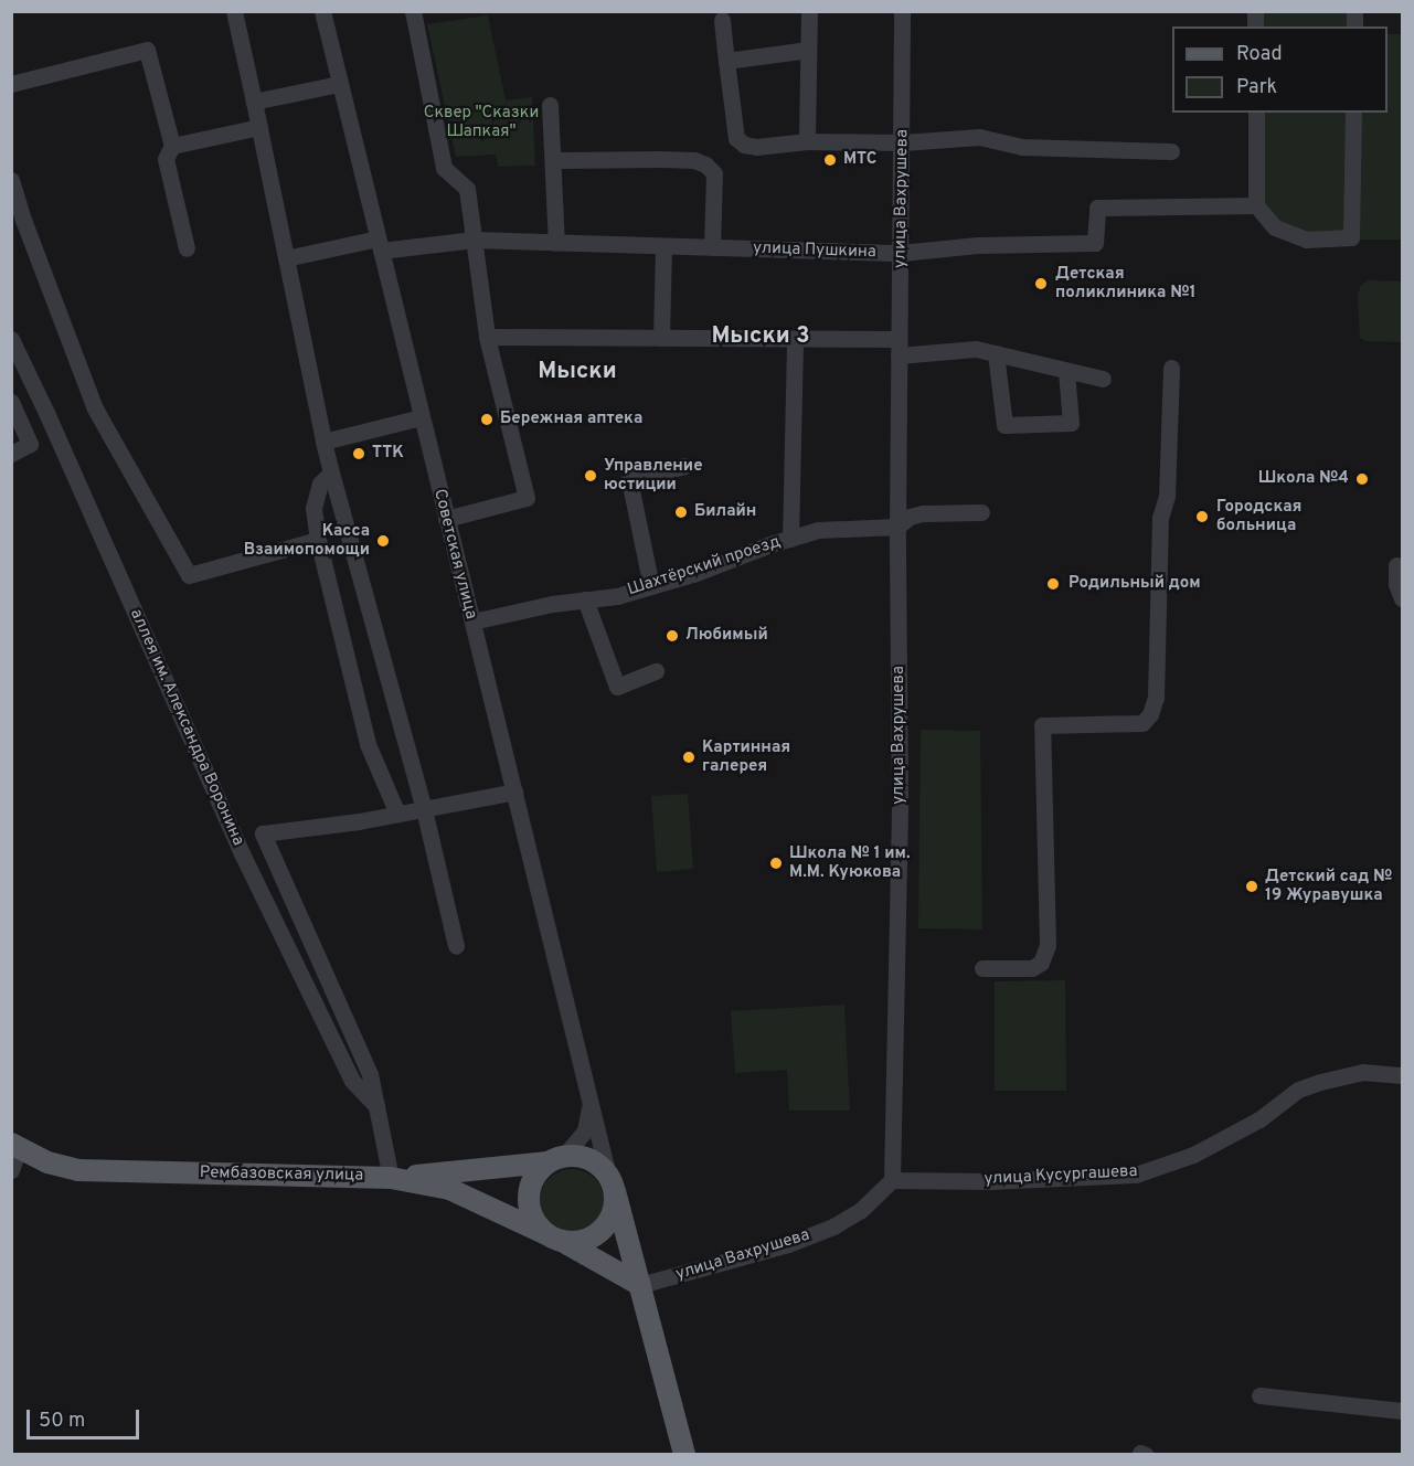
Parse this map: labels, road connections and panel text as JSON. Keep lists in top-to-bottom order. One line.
{"streets":{"main road":["Рембазовская улица"],"street":["улица Вахрушева","улица Пушкина","Советская улица","Шахтёрский проезд","аллея им. Александра Воронина","улица Кусургашева"]},"crossings":[["улица Вахрушева","улица Пушкина"],["улица Вахрушева","Шахтёрский проезд"],["улица Вахрушева","Рембазовская улица"],["улица Вахрушева","улица Кусургашева"],["улица Пушкина","Советская улица"],["Советская улица","Шахтёрский проезд"],["Советская улица","Рембазовская улица"]],"districts":["Мыски 3","Мыски"],"parks":["Сквер \"Сказки Шапкая\""],"places":["МТС","Детская поликлиника №1","Бережная аптека","ТТК","Управление юстиции","Школа №4","Билайн","Городская больница","Касса Взаимопомощи","Родильный дом","Любимый","Картинная галерея","Школа № 1 им. М.М. Куюкова","Детский сад № 19 Журавушка"],"legend":["Road","Park"],"scale_bar":"50 m"}
